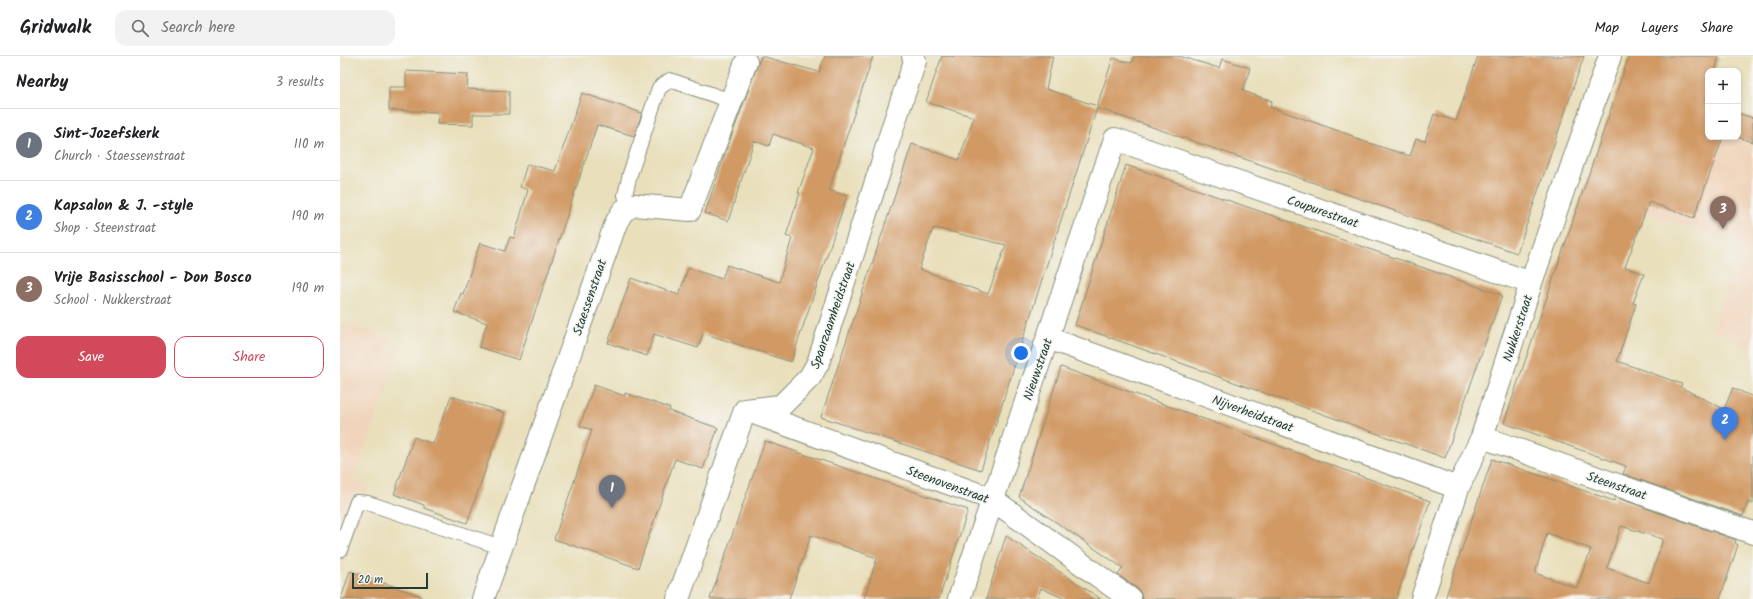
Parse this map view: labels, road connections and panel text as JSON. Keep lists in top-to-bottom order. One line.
{"streets":{"street":["Coupurestraat","Staessenstraat","Spaarzaamheidstraat","Nukkerstraat","Nieuwstraat","Nijverheidstraat","Steenovenstraat","Steenstraat"]},"crossings":[["Coupurestraat","Nukkerstraat"],["Coupurestraat","Nieuwstraat"],["Spaarzaamheidstraat","Steenovenstraat"],["Nukkerstraat","Nijverheidstraat"],["Nukkerstraat","Steenstraat"],["Nieuwstraat","Nijverheidstraat"],["Nieuwstraat","Steenovenstraat"]],"scale_bar":"20 m","page":{"header":"Gridwalk","search":"Search here","nav":["Map","Layers","Share"],"heading":["Nearby","3 results"],"map_buttons":["+","−"],"list":[{"mark":"1","name":"Sint-Jozefskerk","note":"Church · Staessenstraat","value":"110 m"},{"mark":"2","name":"Kapsalon & J. -style","note":"Shop · Steenstraat","value":"190 m"},{"mark":"3","name":"Vrije Basisschool - Don Bosco","note":"School · Nukkerstraat","value":"190 m"}],"pins":["3","2","1"],"buttons":["Save","Share"],"scale":"20 m"}}
